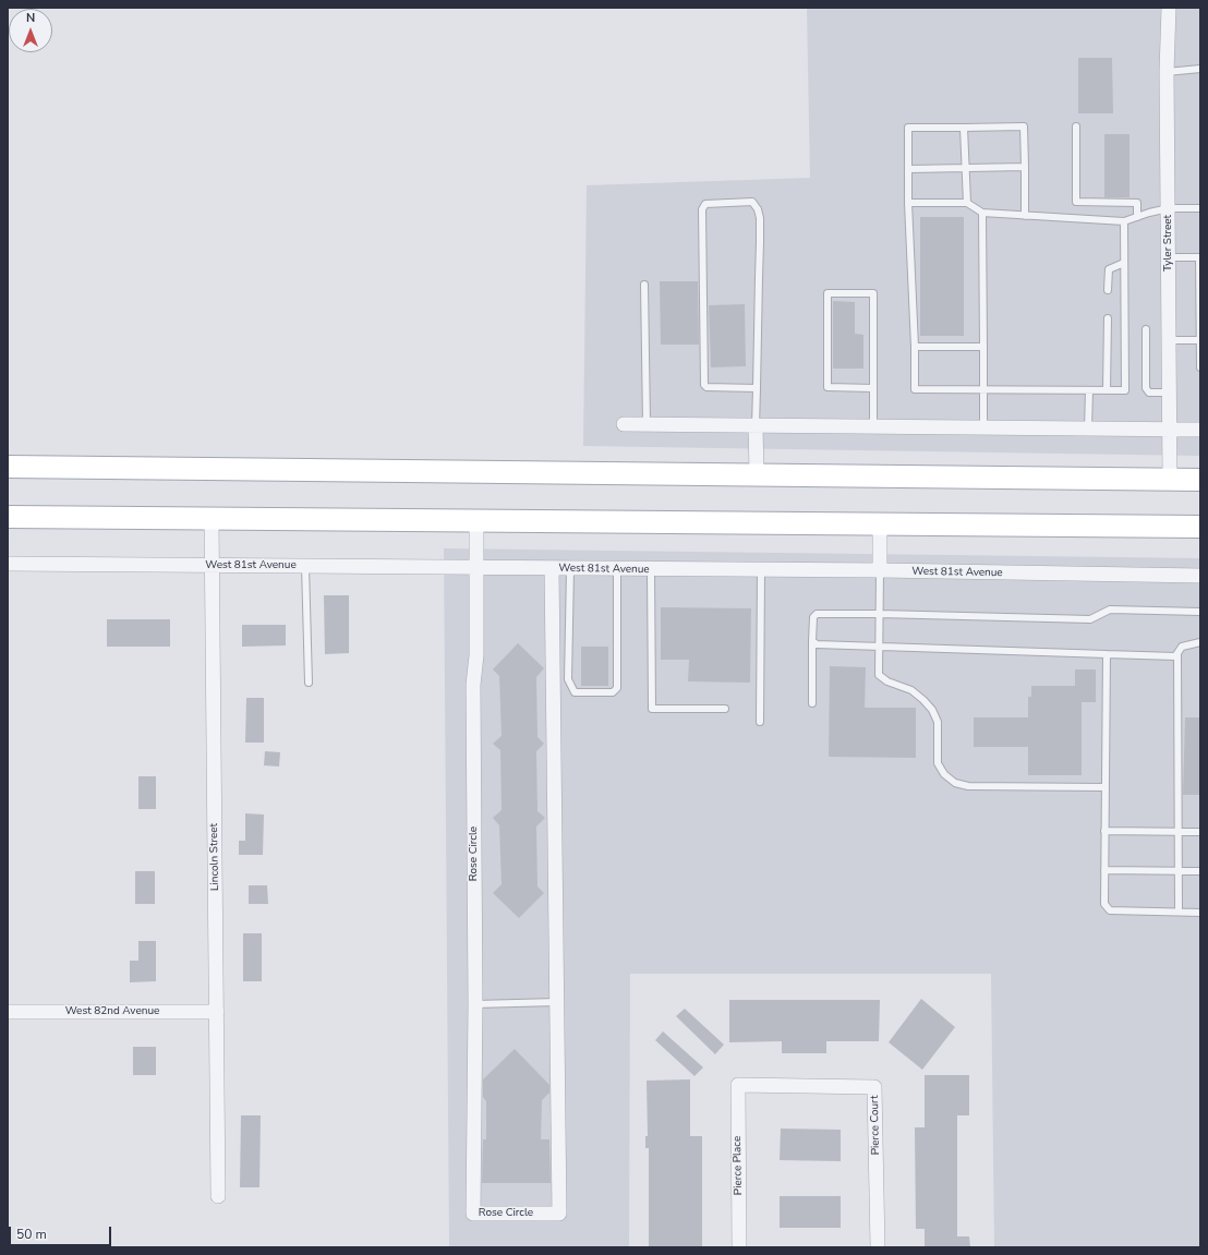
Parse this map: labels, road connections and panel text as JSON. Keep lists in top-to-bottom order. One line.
{"streets":{"street":["Tyler Street","West 81st Avenue","Rose Circle","Lincoln Street","West 82nd Avenue","Pierce Court","Pierce Place"]},"crossings":[["West 81st Avenue","Rose Circle"],["West 81st Avenue","Lincoln Street"],["Lincoln Street","West 82nd Avenue"],["Pierce Court","Pierce Place"]],"scale_bar":"50 m","north":"top"}
